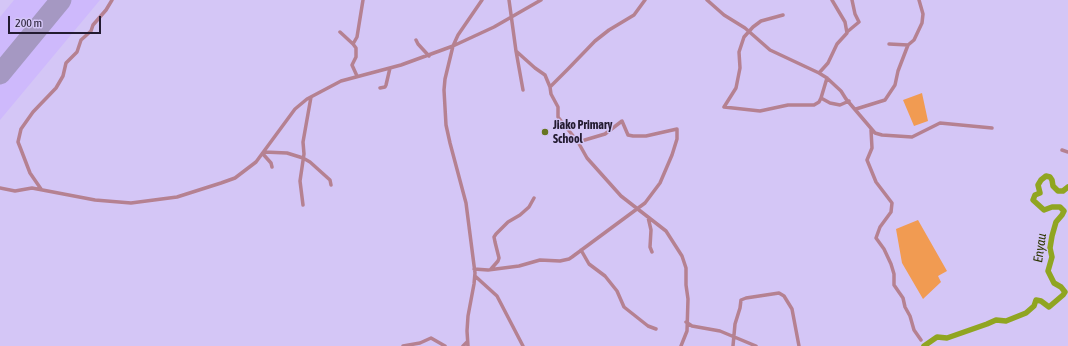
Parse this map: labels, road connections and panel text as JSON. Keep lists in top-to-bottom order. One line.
{"water":["Enyau"],"places":["Jiako Primary School"],"scale_bar":"200 m"}
